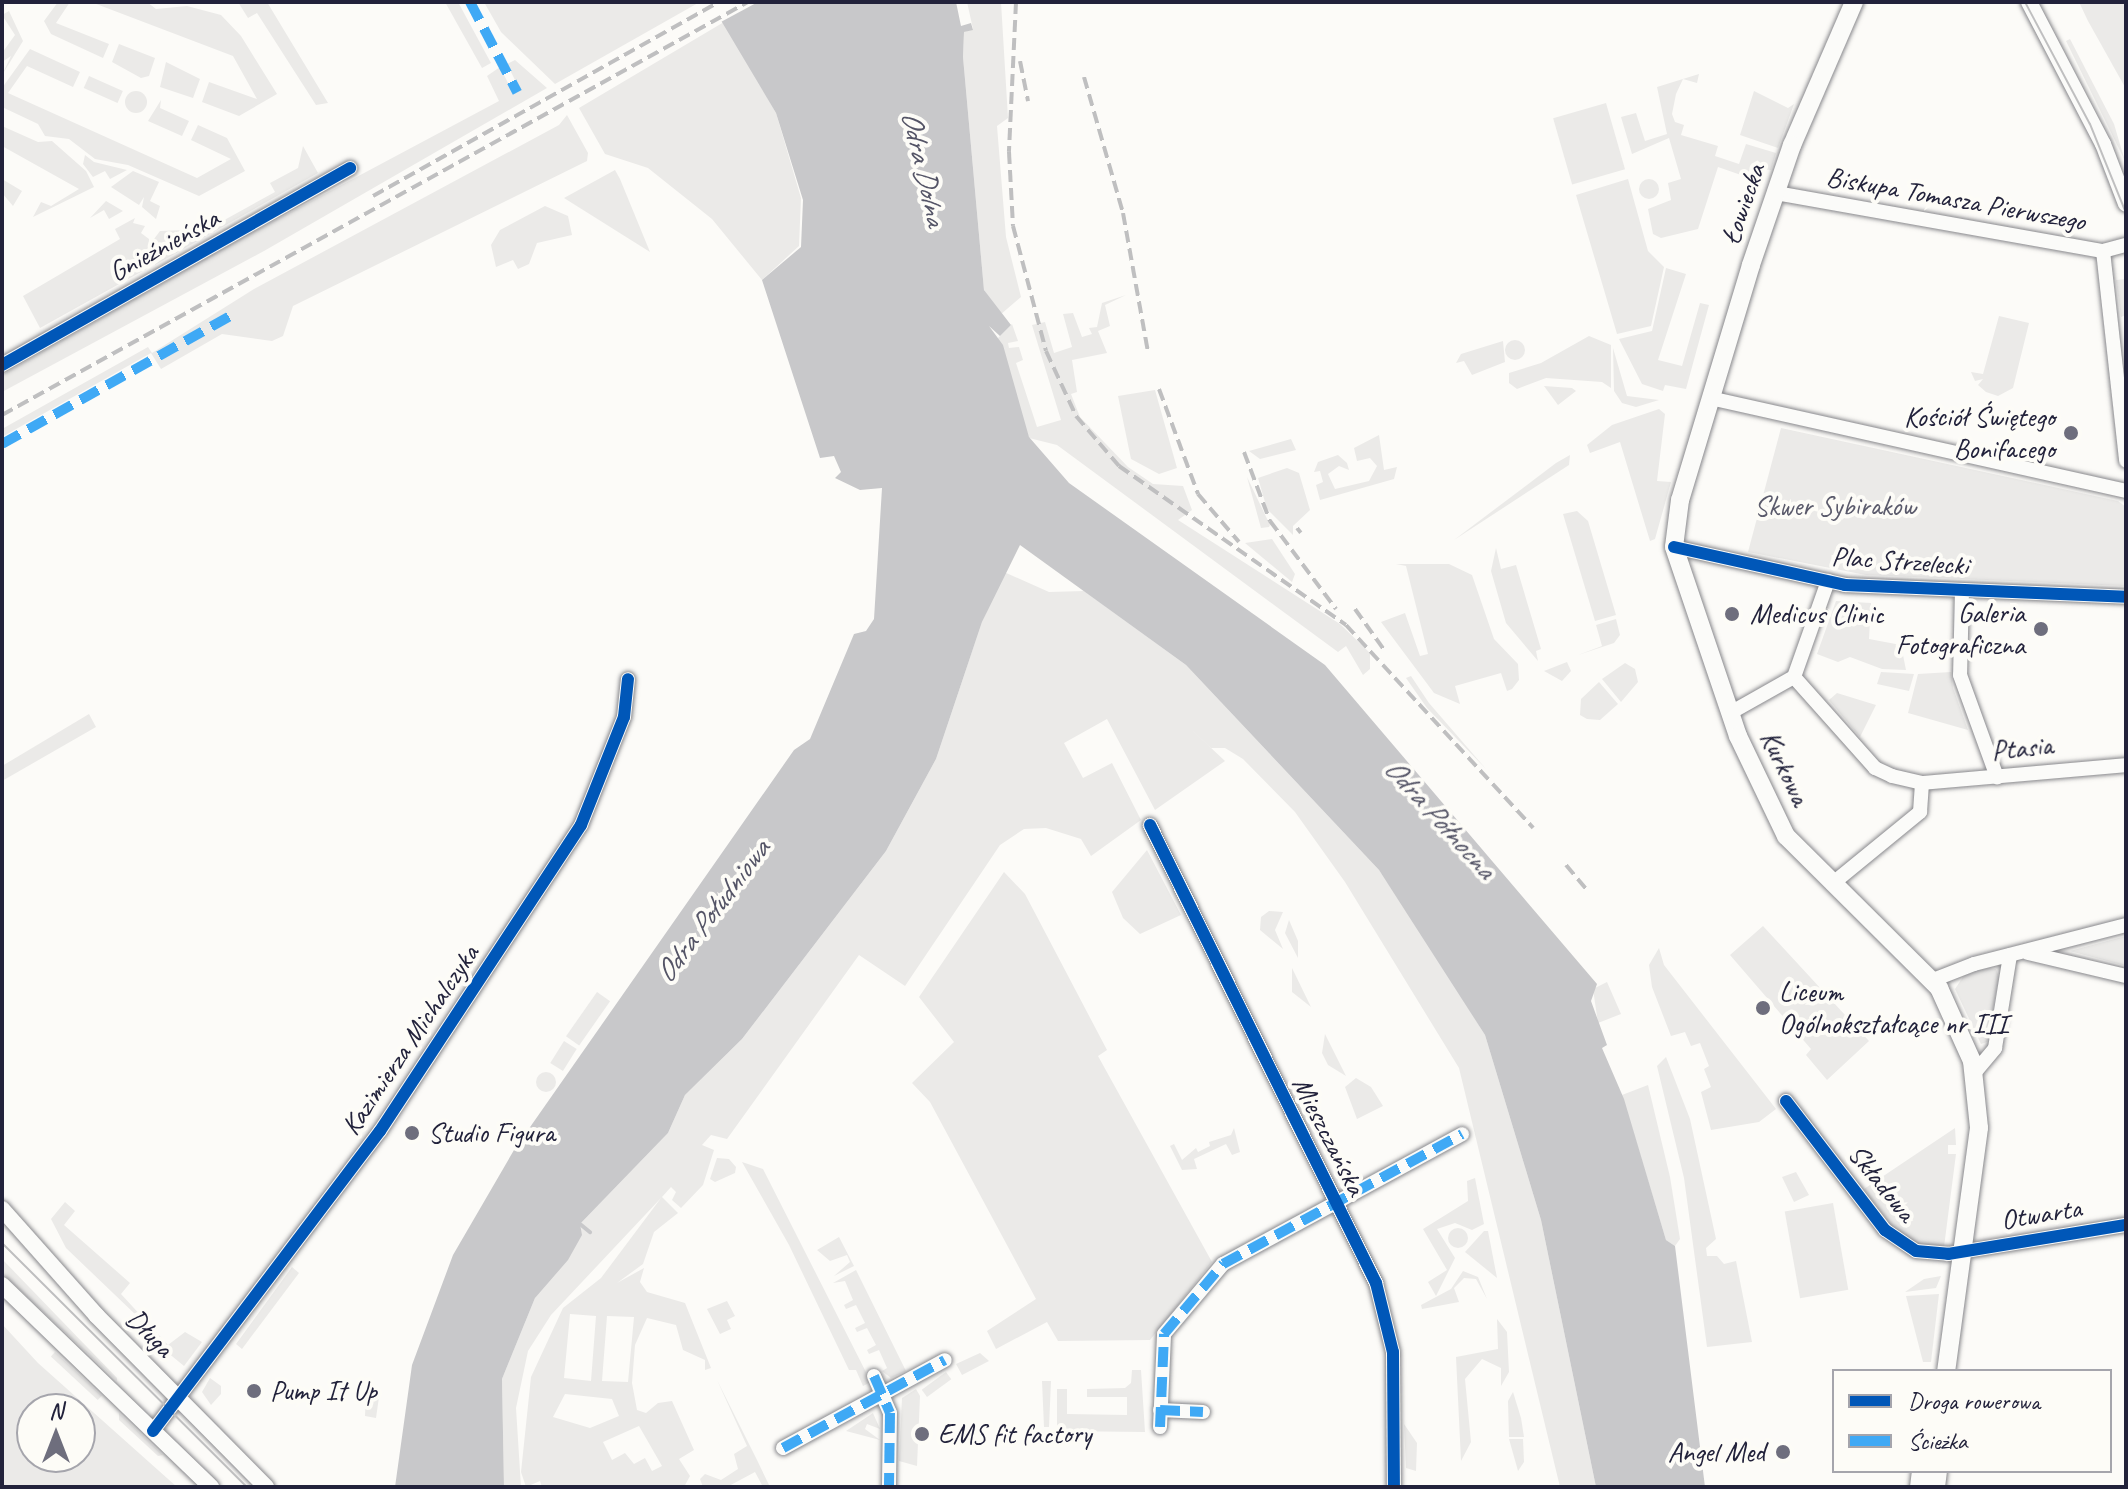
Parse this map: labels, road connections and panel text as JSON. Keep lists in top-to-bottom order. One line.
{"streets":{"main road":["Łowiecka","Kurkowa"],"street":["Biskupa Tomasza Pierwszego","Gnieźnieńska","Plac Strzelecki","Ptasia","Kazimierza Michalczyka","Mieszczańska","Składowa","Otwarta","Długa"]},"crossings":[["Biskupa Tomasza Pierwszego","Łowiecka"],["Łowiecka","Kurkowa"],["Plac Strzelecki","Ptasia"],["Plac Strzelecki","Kurkowa"],["Kurkowa","Składowa"],["Kurkowa","Otwarta"],["Kazimierza Michalczyka","Długa"],["Składowa","Otwarta"]],"water":["Odra Dolna","Odra Północna","Odra Południowa"],"parks":["Skwer Sybiraków"],"places":["Kościół Świętego Bonifacego","Medicus Clinic","Galeria Fotograficzna","Liceum Ogólnokształcące nr III","Studio Figura","Pump It Up","EMS fit factory","Angel Med"],"legend":["Droga rowerowa","Ścieżka"],"north":"top"}
